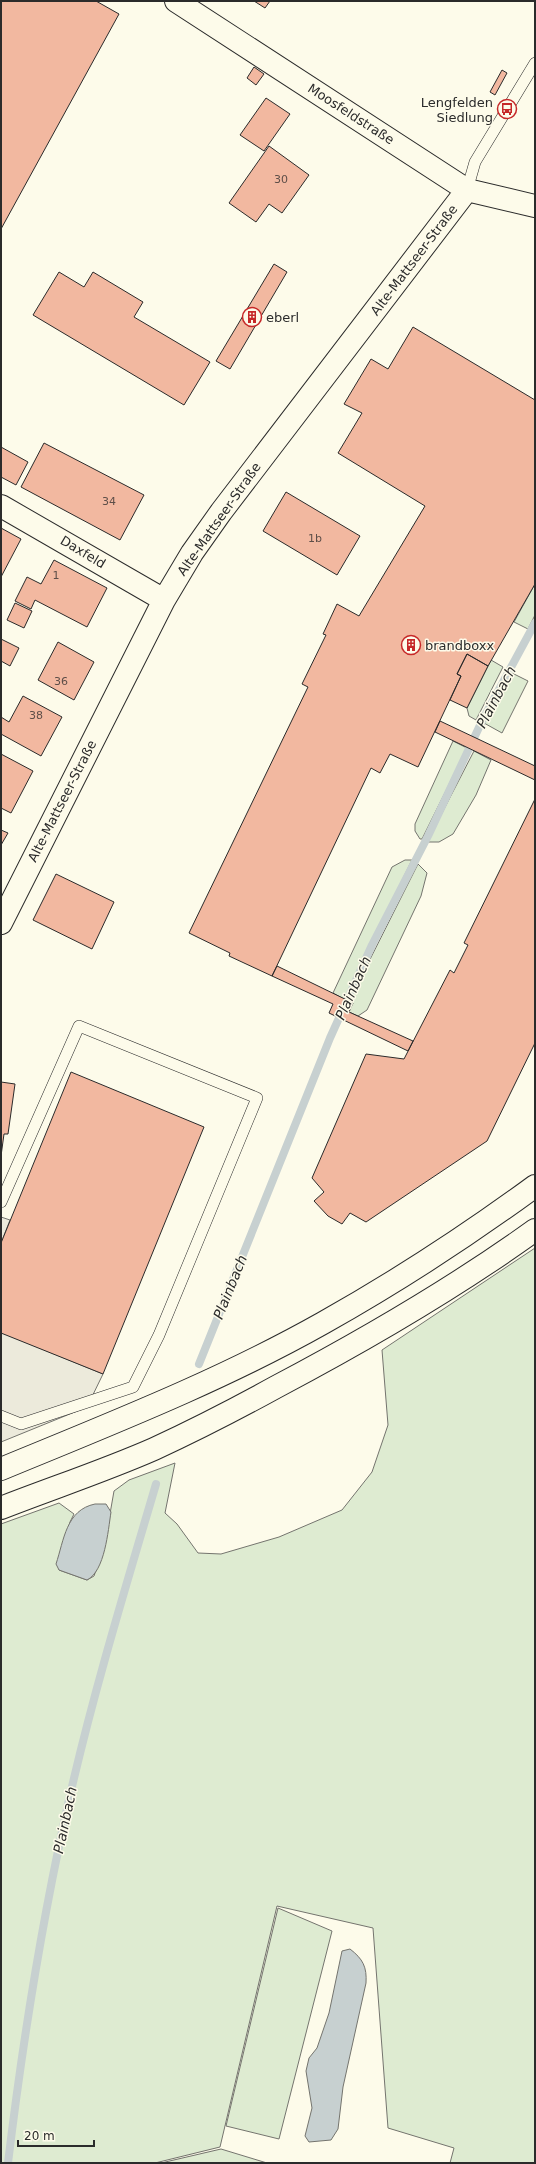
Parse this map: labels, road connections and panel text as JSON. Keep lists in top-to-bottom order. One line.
{"streets":{"street":["Moosfeldstraße","Alte-Mattseer-Straße","Daxfeld"]},"crossings":[["Moosfeldstraße","Alte-Mattseer-Straße"],["Alte-Mattseer-Straße","Daxfeld"]],"water":["Plainbach"],"places":{"bus stop":["Lengfelden Siedlung"],"building":["eberl","brandboxx"]},"house_numbers":["30","34","1b","1","36","38"],"scale_bar":"20 m"}
